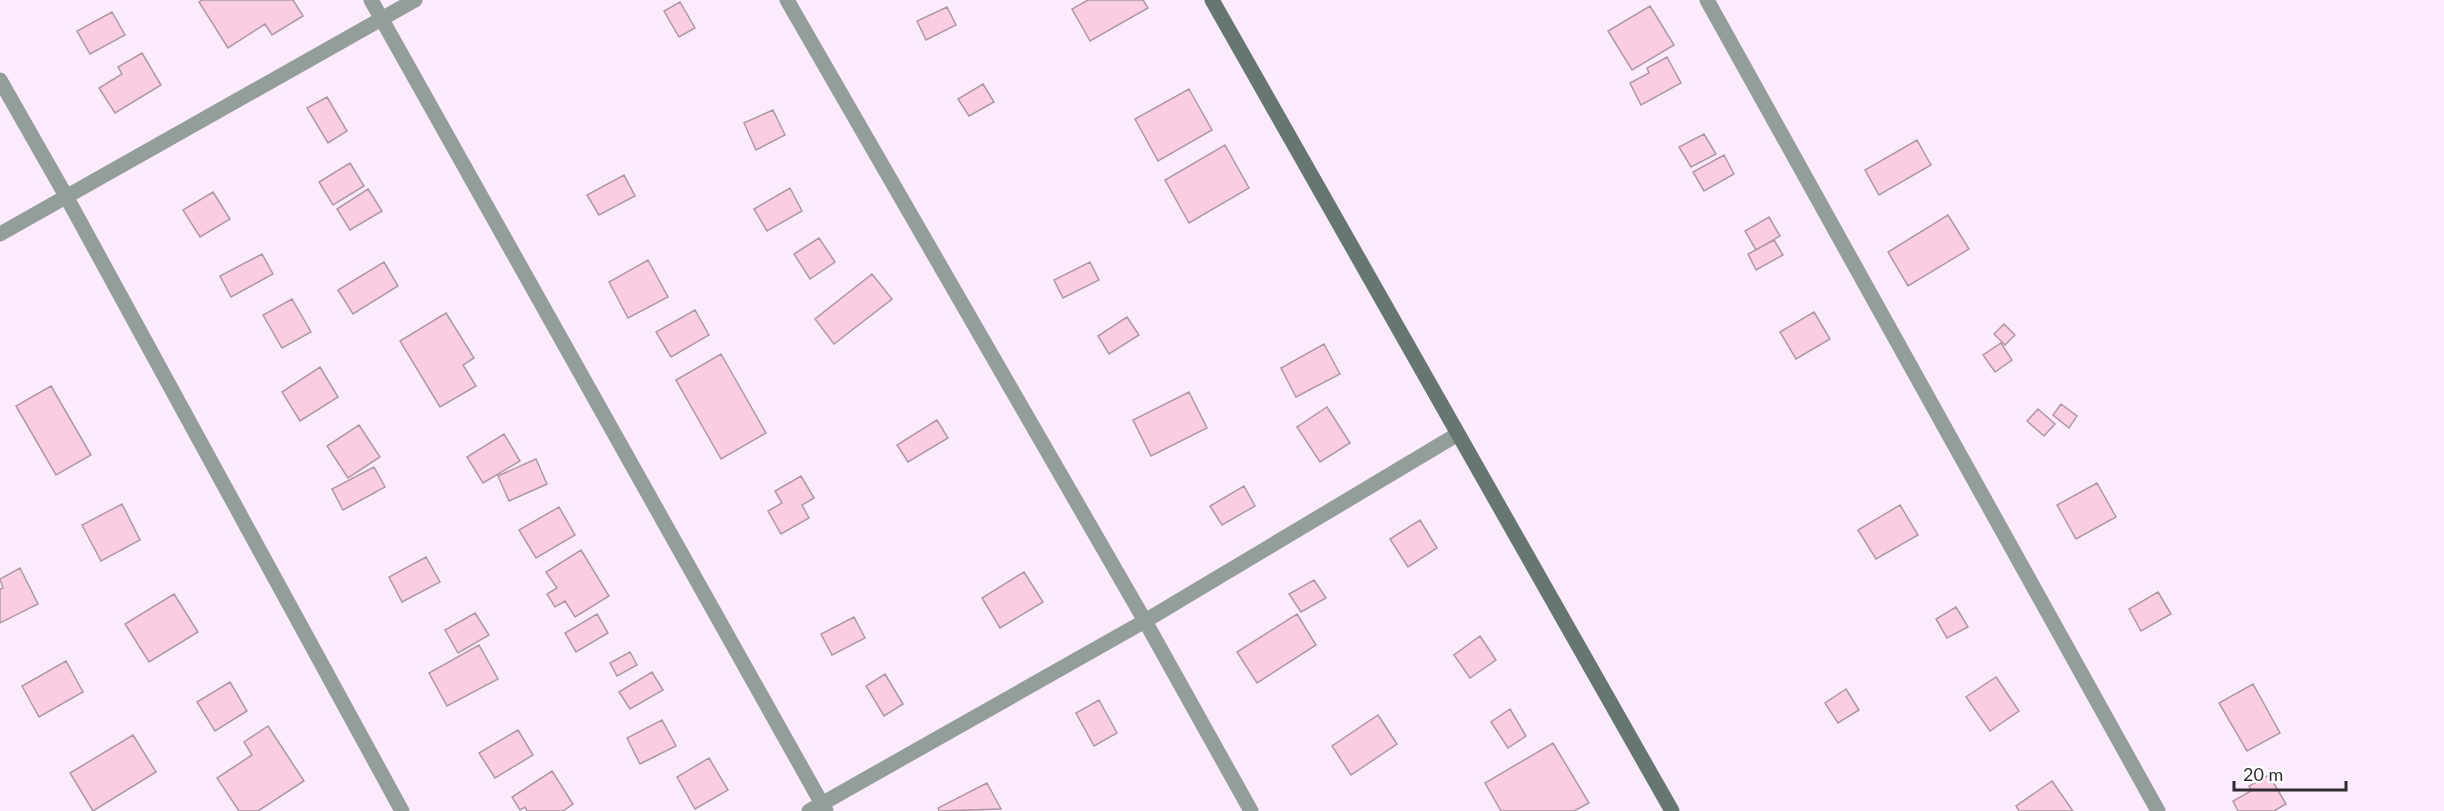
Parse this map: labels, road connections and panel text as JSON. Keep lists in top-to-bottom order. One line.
{"scale_bar":"20 m"}
